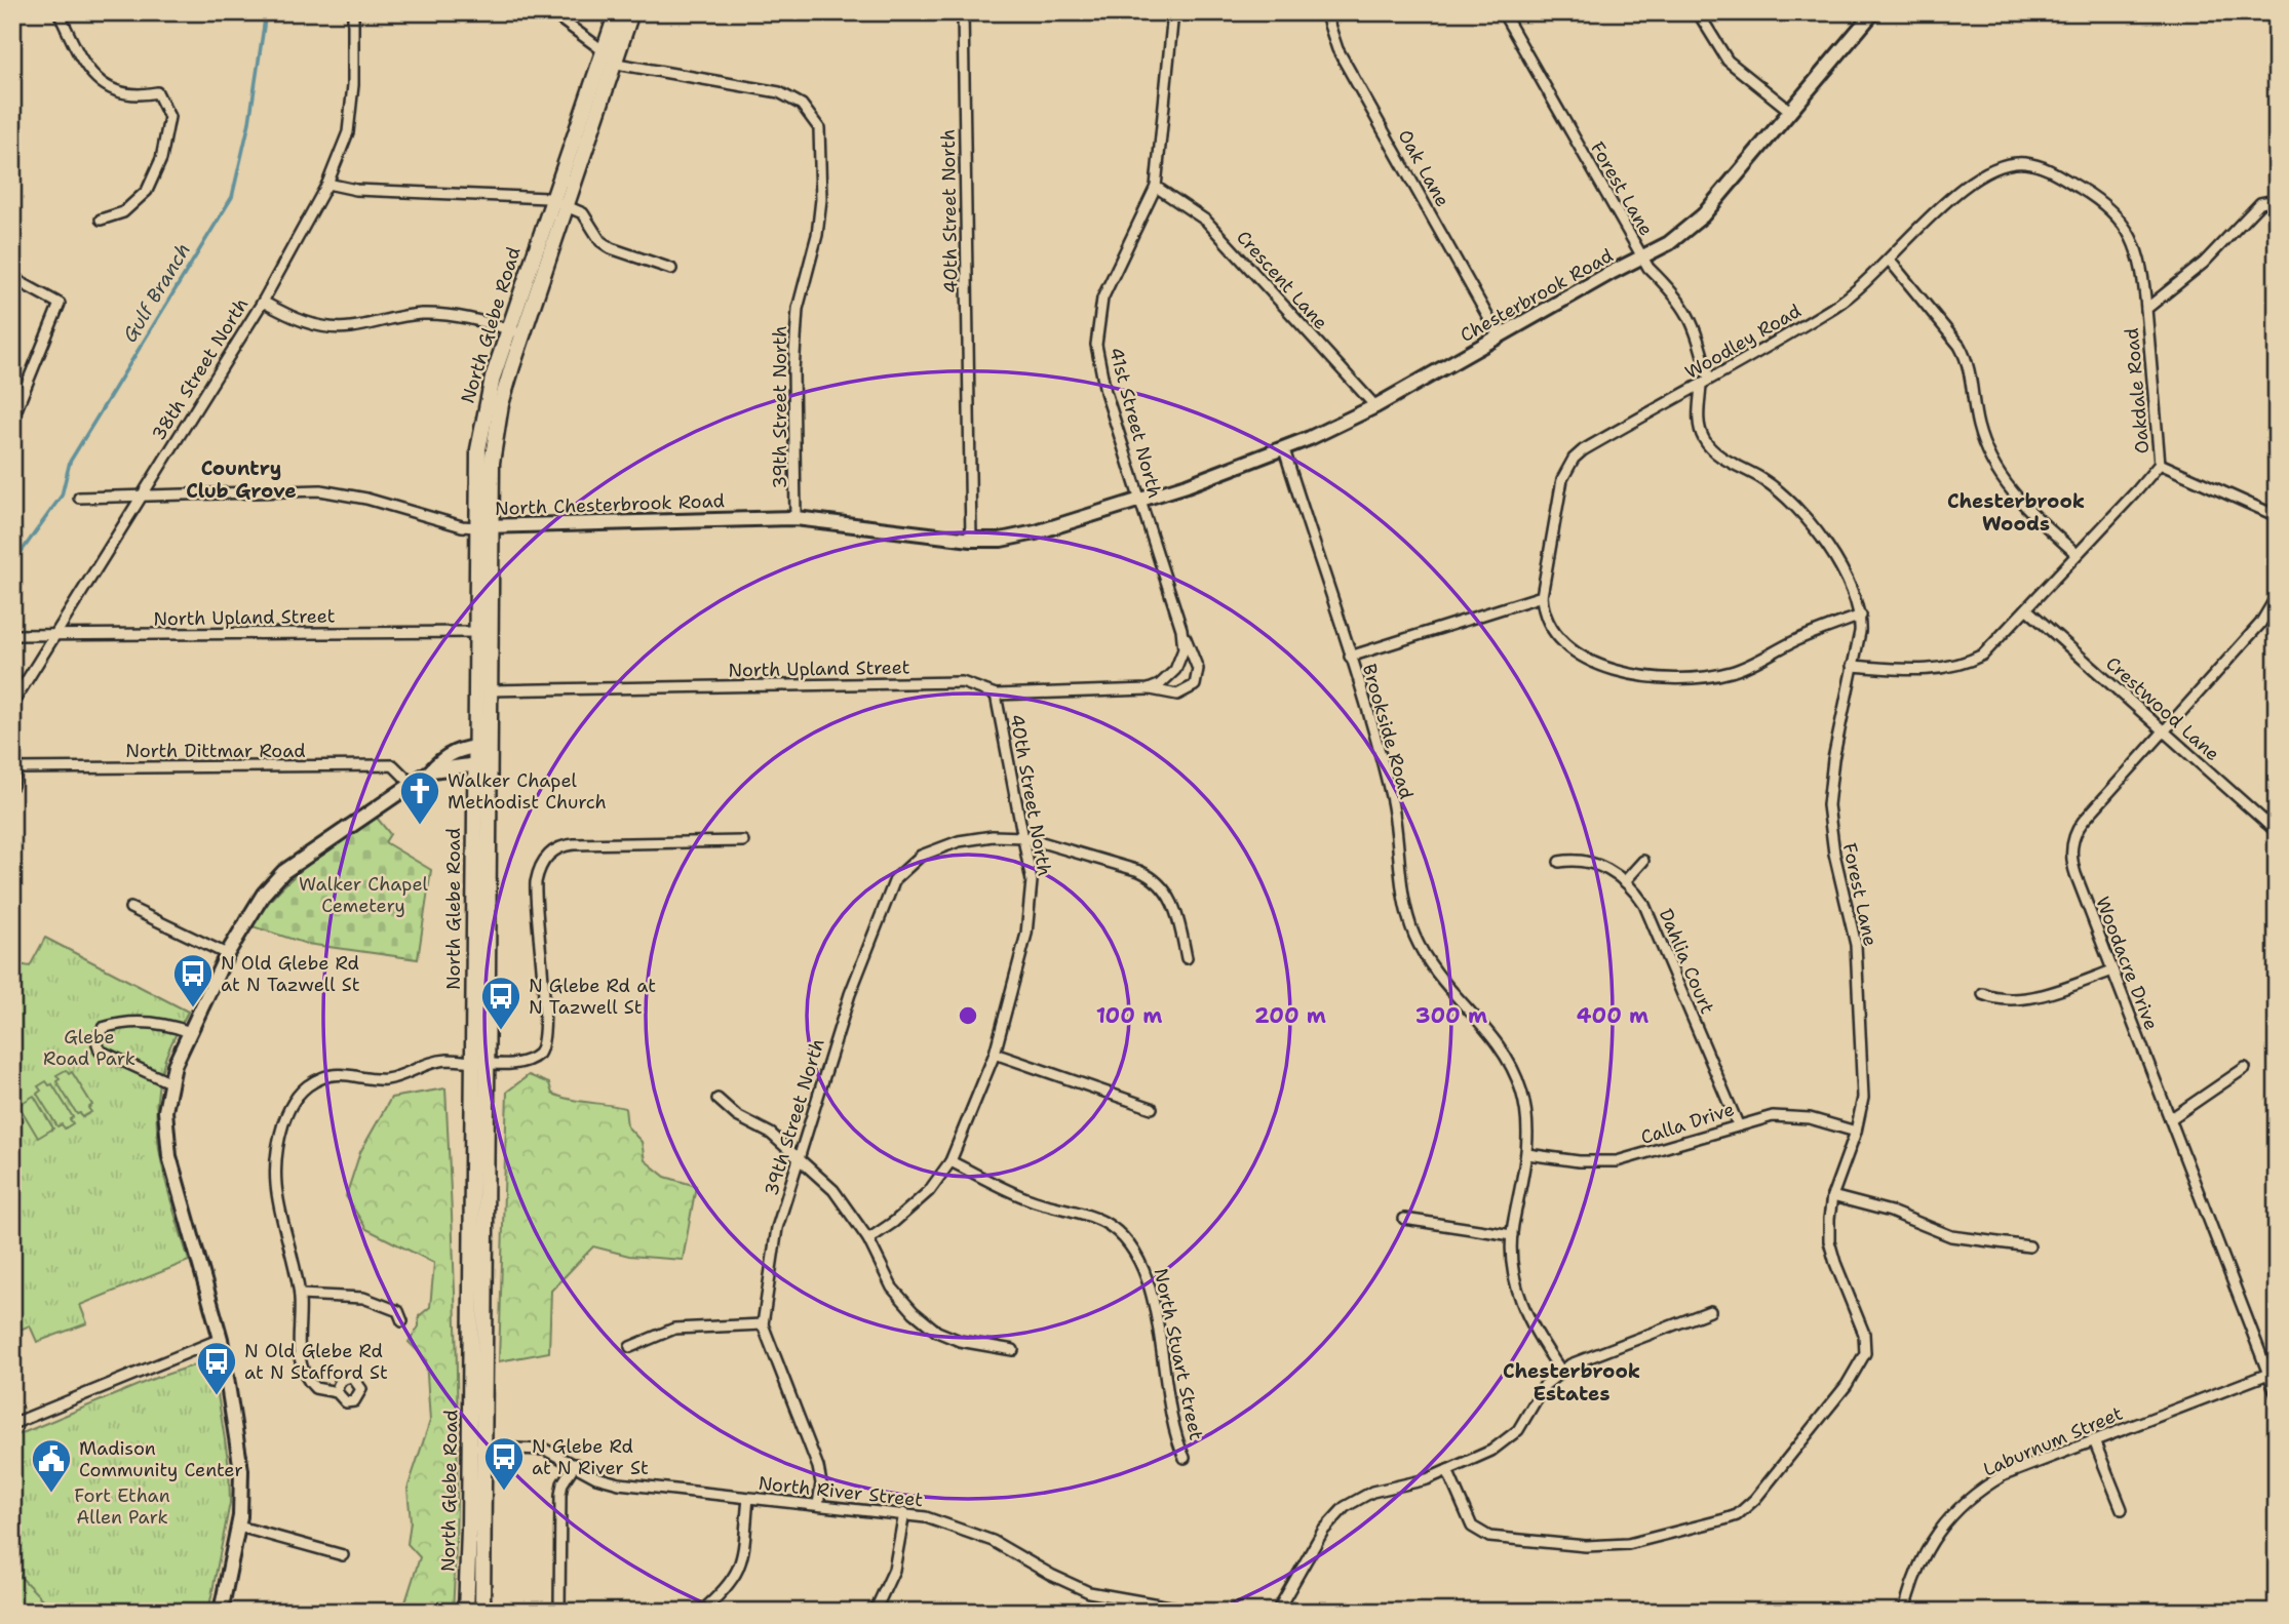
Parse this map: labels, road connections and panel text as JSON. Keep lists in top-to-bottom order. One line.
{"streets":{"main road":["North Glebe Road"],"street":["Oak Lane","Forest Lane","40th Street North","Crescent Lane","Chesterbrook Road","Woodley Road","38th Street North","Oakdale Road","39th Street North","41st Street North","North Chesterbrook Road","North Upland Street","Crestwood Lane","Brookside Road","North Dittmar Road","Dahlia Court","Woodacre Drive","Calla Drive","North Stuart Street","Laburnum Street","North River Street"]},"crossings":[["Oak Lane","Chesterbrook Road"],["Forest Lane","Chesterbrook Road"],["Forest Lane","Woodley Road"],["Forest Lane","Oakdale Road"],["Forest Lane","Calla Drive"],["40th Street North","39th Street North"],["40th Street North","North Chesterbrook Road"],["40th Street North","North Upland Street"],["40th Street North","North Stuart Street"],["Crescent Lane","Chesterbrook Road"],["Crescent Lane","41st Street North"],["Chesterbrook Road","41st Street North"],["Chesterbrook Road","North Chesterbrook Road"],["Chesterbrook Road","Brookside Road"],["North Glebe Road","39th Street North"],["North Glebe Road","North Chesterbrook Road"],["North Glebe Road","North Upland Street"],["North Glebe Road","North River Street"],["Woodley Road","Oakdale Road"],["38th Street North","North Chesterbrook Road"],["38th Street North","North Upland Street"],["38th Street North","North Dittmar Road"],["Oakdale Road","Crestwood Lane"],["39th Street North","North Chesterbrook Road"],["39th Street North","North River Street"],["41st Street North","North Chesterbrook Road"],["41st Street North","North Upland Street"],["Crestwood Lane","Woodacre Drive"],["Brookside Road","Calla Drive"],["Dahlia Court","Calla Drive"],["Woodacre Drive","Laburnum Street"]],"districts":["Country Club Grove","Chesterbrook Woods","Chesterbrook Estates"],"water":["Gulf Branch"],"parks":["Walker Chapel Cemetery","Glebe Road Park","Fort Ethan Allen Park"],"places":{"church":["Walker Chapel Methodist Church"],"bus stop":["N Old Glebe Rd at N Tazwell St","N Glebe Rd at N Tazwell St","N Old Glebe Rd at N Stafford St","N Glebe Rd at N River St"],"public building":["Madison Community Center"]},"rings":["100 m","200 m","300 m","400 m"]}
